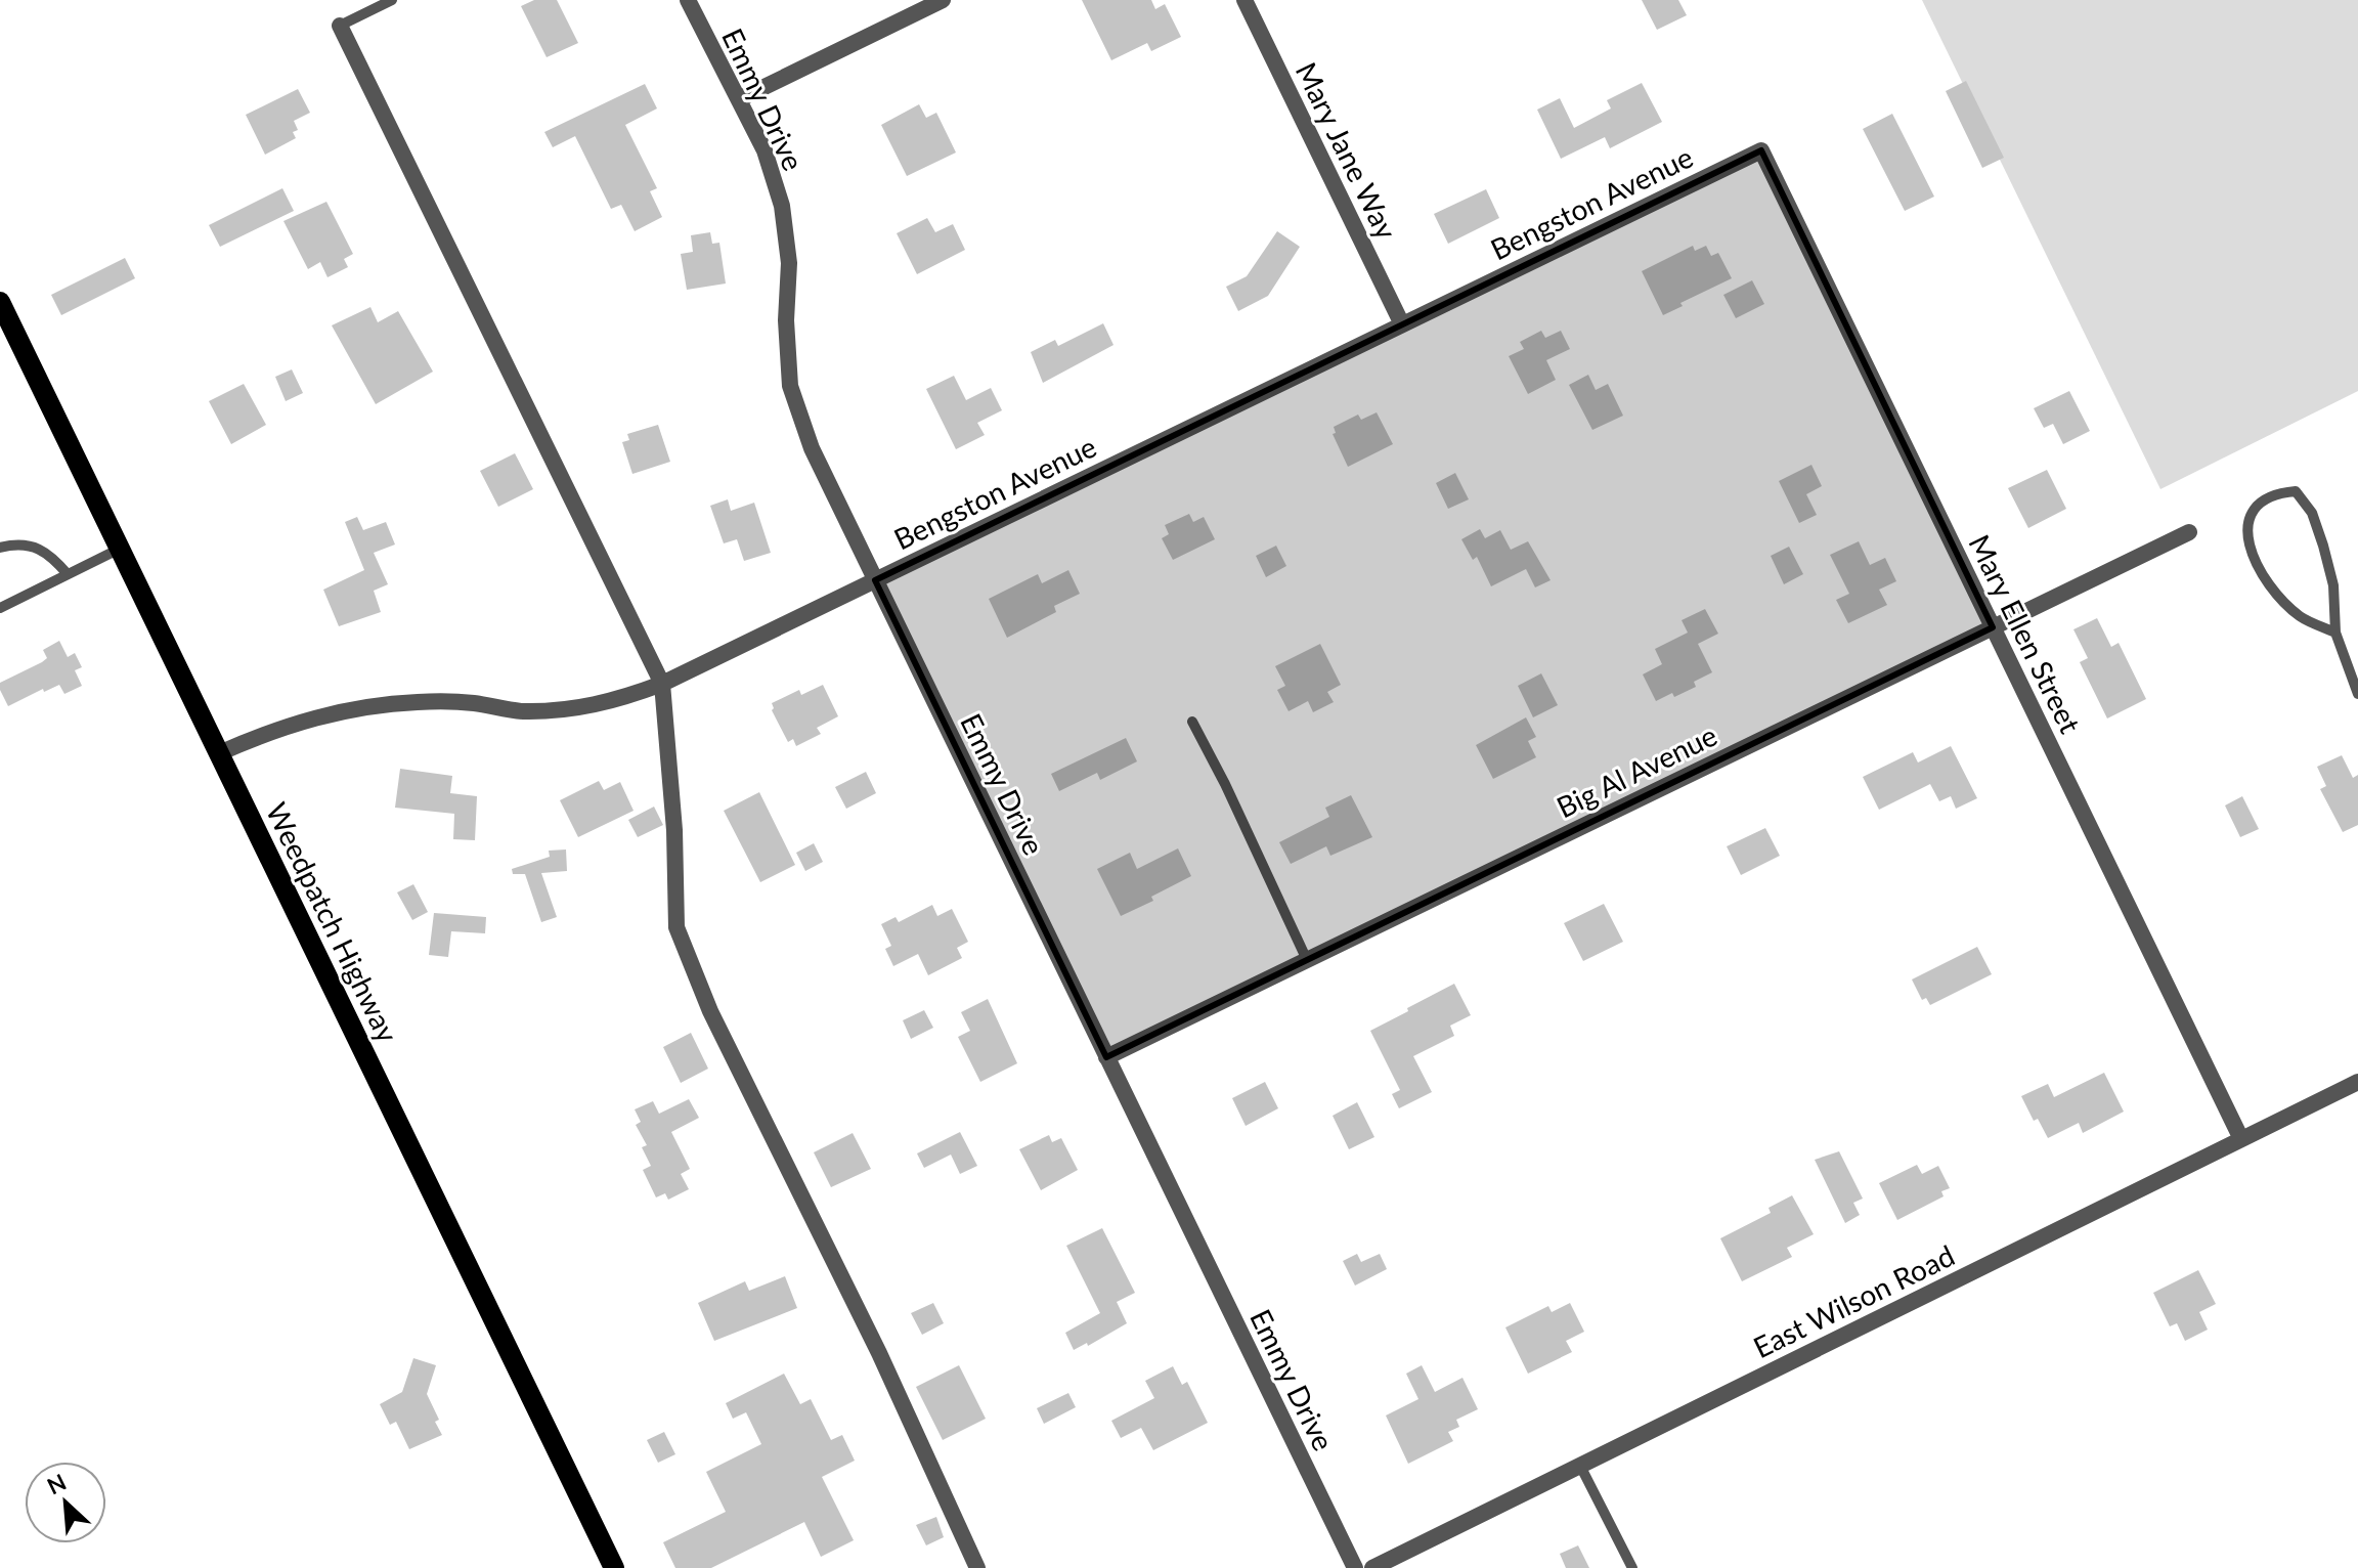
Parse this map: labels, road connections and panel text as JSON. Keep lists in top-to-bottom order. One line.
{"streets":{"main road":["Weedpatch Highway"],"street":["Emmy Drive","Mary Jane Way","Bengston Avenue","Mary Ellen Street","Big Al Avenue","East Wilson Road"]},"crossings":[["Emmy Drive","Bengston Avenue"],["Emmy Drive","Big Al Avenue"],["Mary Jane Way","Bengston Avenue"],["Bengston Avenue","Mary Ellen Street"],["Bengston Avenue","Weedpatch Highway"],["Mary Ellen Street","Big Al Avenue"],["Mary Ellen Street","East Wilson Road"]],"north":"top left"}
